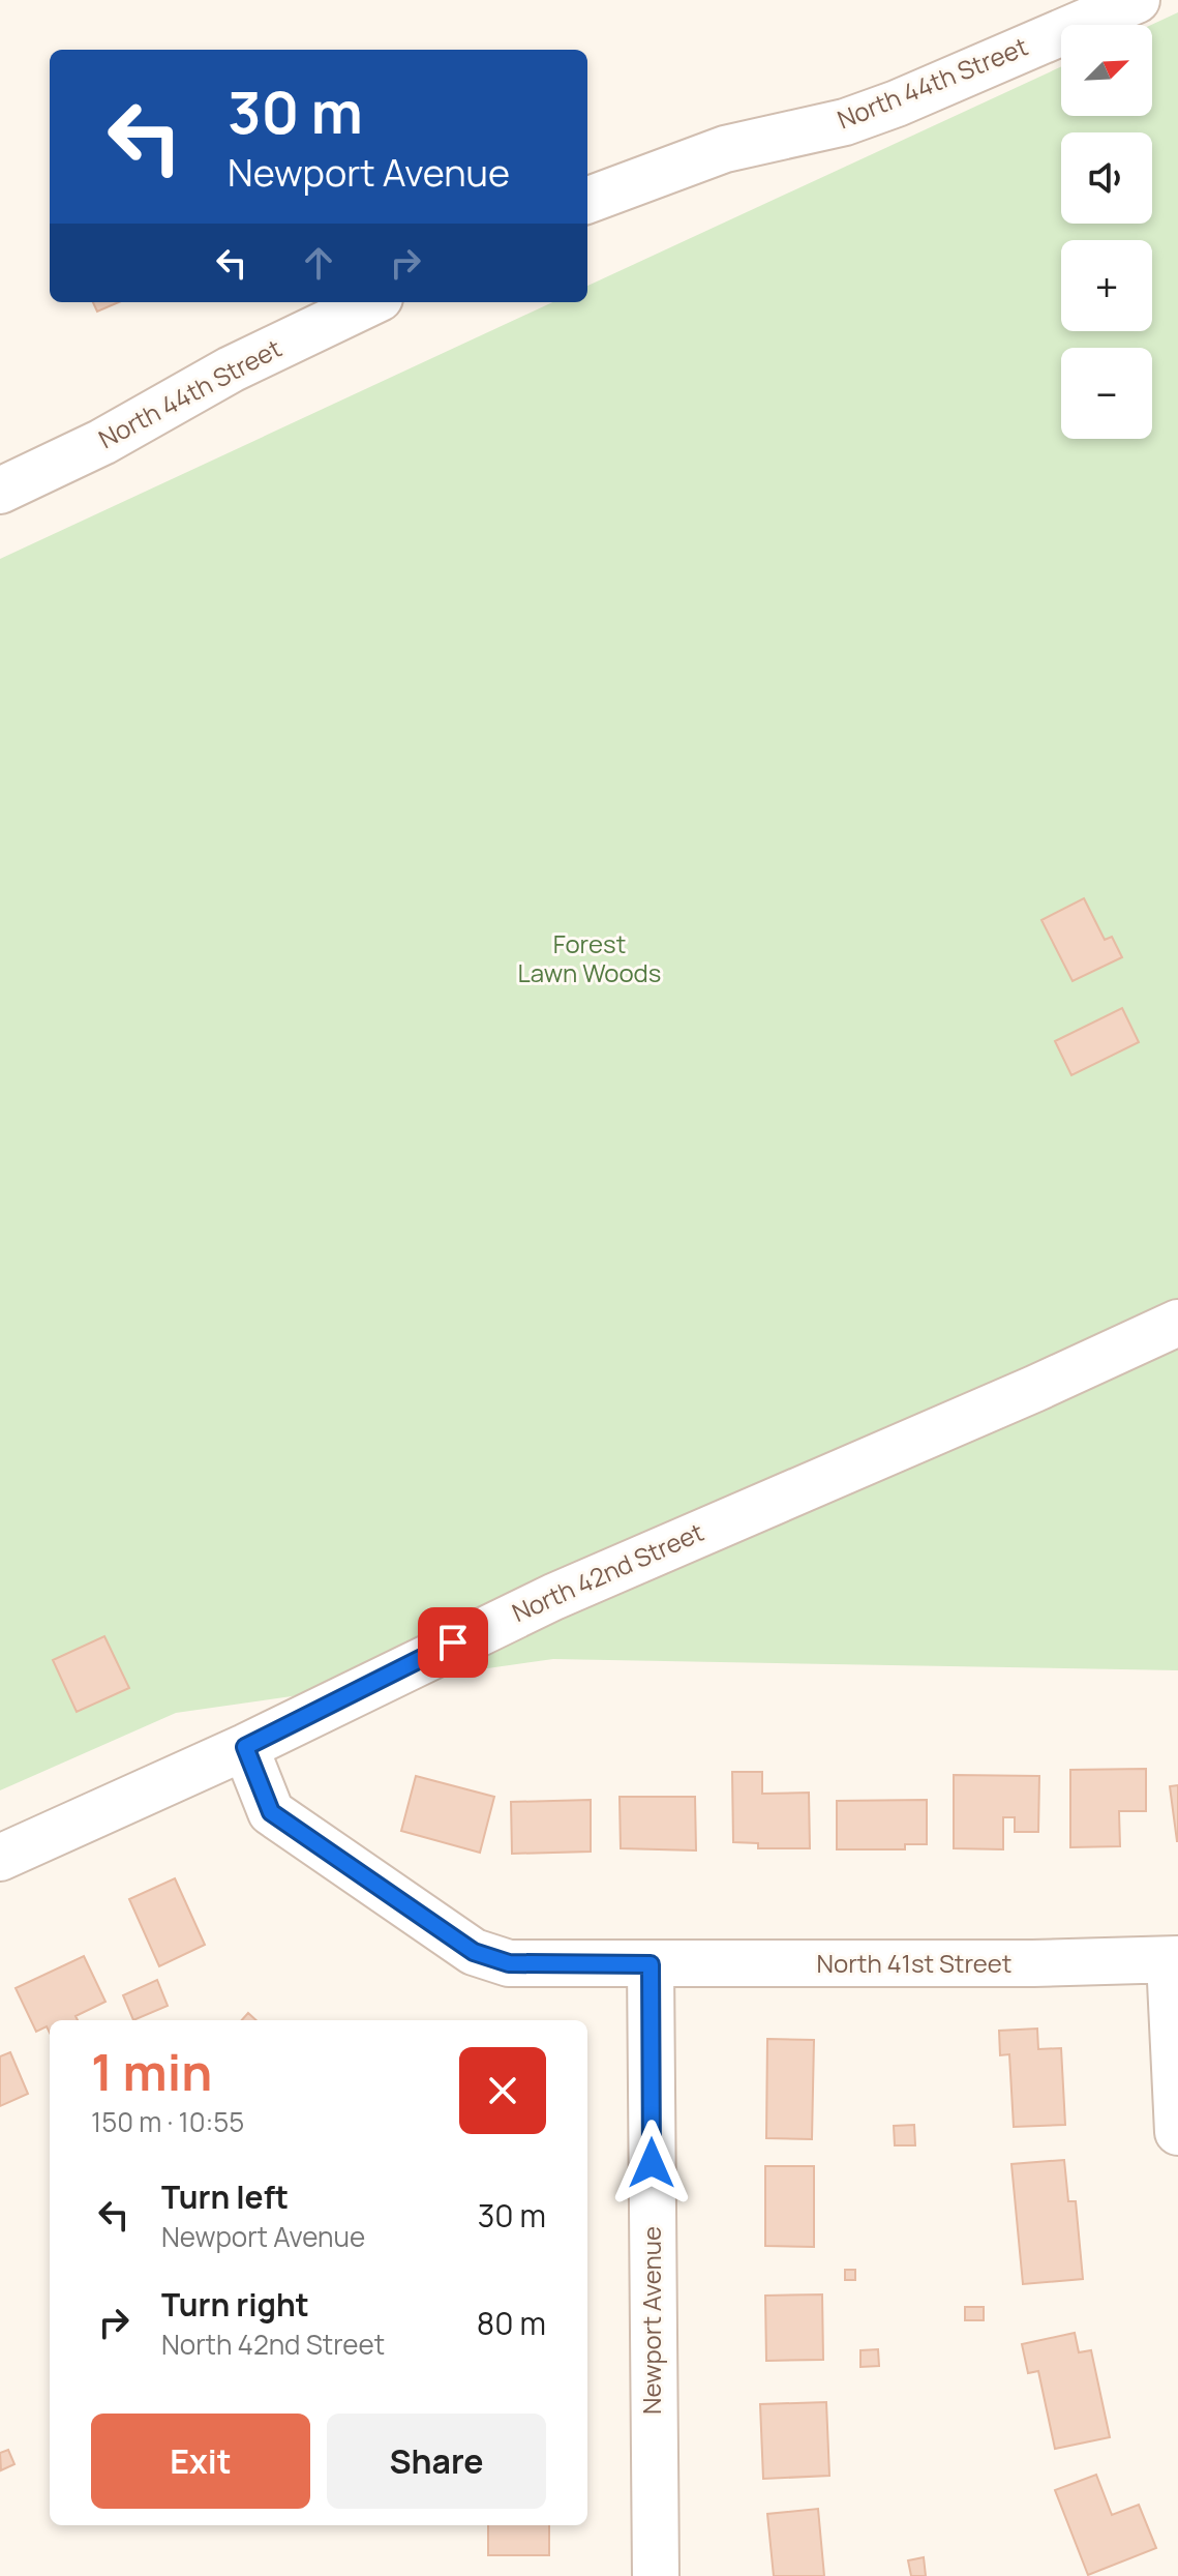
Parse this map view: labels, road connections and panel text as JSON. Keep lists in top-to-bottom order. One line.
{"streets":{"street":["North 44th Street","North 42nd Street","North 41st Street","Newport Avenue"]},"crossings":[["North 41st Street","Newport Avenue"]],"parks":["Forest Lawn Woods"],"north":"top right","page":{"map_buttons":["+","−"],"turn":["30 m","Newport Avenue"],"heading":["1 min","150 m · 10:55"],"list":[{"name":"Turn left","note":"Newport Avenue","value":"30 m"},{"name":"Turn right","note":"North 42nd Street","value":"80 m"}],"buttons":["Exit","Share"]}}
